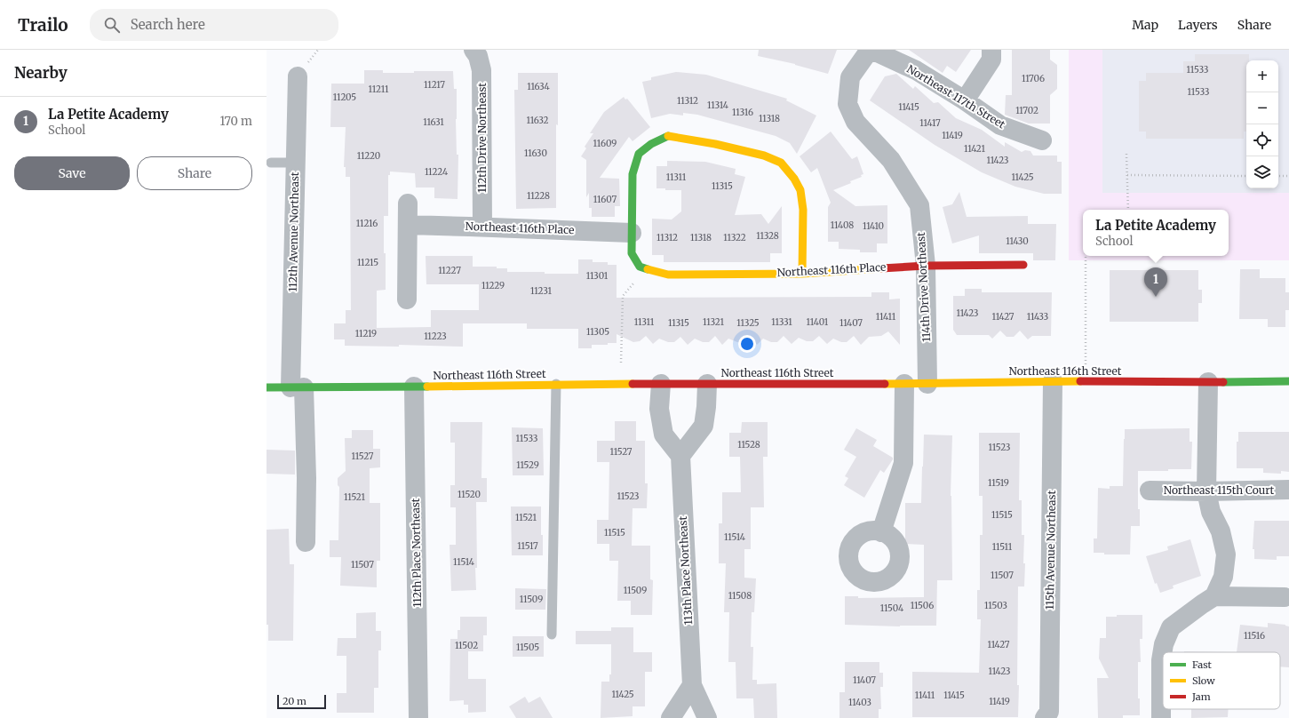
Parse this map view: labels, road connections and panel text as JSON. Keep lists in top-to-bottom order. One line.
{"streets":{"street":["Northeast 117th Street","112th Drive Northeast","Northeast 116th Place","112th Avenue Northeast","114th Drive Northeast","Northeast 116th Street","Northeast 115th Court","115th Avenue Northeast","112th Place Northeast","113th Place Northeast"]},"crossings":[["Northeast 117th Street","114th Drive Northeast"],["112th Drive Northeast","Northeast 116th Place"],["Northeast 116th Place","114th Drive Northeast"],["112th Avenue Northeast","Northeast 116th Street"],["114th Drive Northeast","Northeast 116th Street"],["Northeast 116th Street","115th Avenue Northeast"],["Northeast 116th Street","112th Place Northeast"]],"house_numbers":["11533","11706","11217","11634","11211","11533","11205","11312","11314","11415","11702","11316","11318","11632","11631","11417","11419","11609","11421","11630","11220","11423","11224","11311","11425","11315","11228","11607","11216","11408","11410","11328","11312","11318","11322","11430","11215","11227","11301","11229","11231","11423","11411","11427","11433","11311","11321","11331","11401","11315","11325","11407","11305","11219","11223","11533","11528","11523","11527","11527","11529","11519","11520","11523","11521","11515","11521","11515","11514","11517","11511","11514","11507","11507","11509","11508","11509","11506","11503","11504","11516","11427","11502","11505","11423","11407","11425","11411","11415","11419","11403"],"legend":["Fast","Slow","Jam"],"scale_bar":"20 m","page":{"header":"Trailo","search":"Search here","nav":["Map","Layers","Share"],"heading":"Nearby","map_buttons":["+","−"],"list":[{"mark":"1","name":"La Petite Academy","note":"School","value":"170 m"}],"buttons":["Save","Share"],"popup":["La Petite Academy","School"],"pins":"1","scale":"20 m"}}
